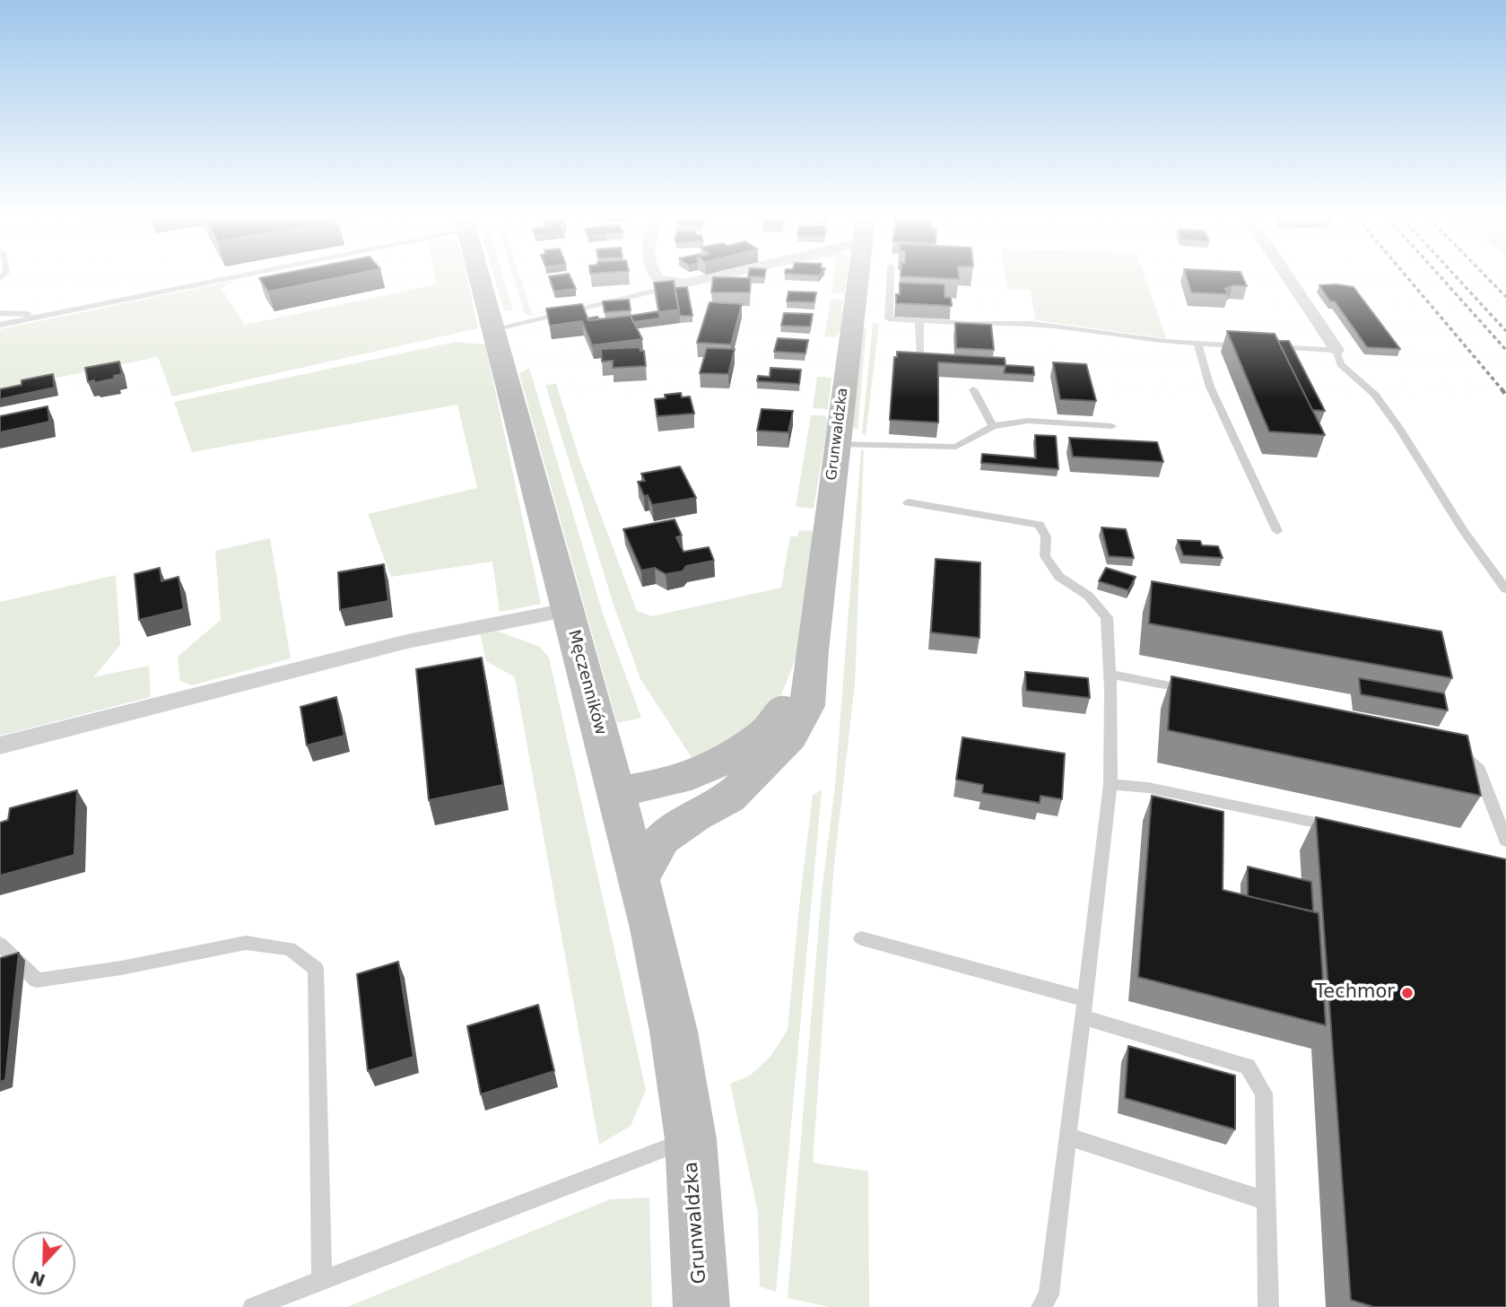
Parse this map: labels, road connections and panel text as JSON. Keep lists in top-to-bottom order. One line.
{"streets":{"main road":["Grunwaldzka","Męczenników"]},"crossings":[["Grunwaldzka","Męczenników"]],"places":["Techmor"],"north":"bottom"}
